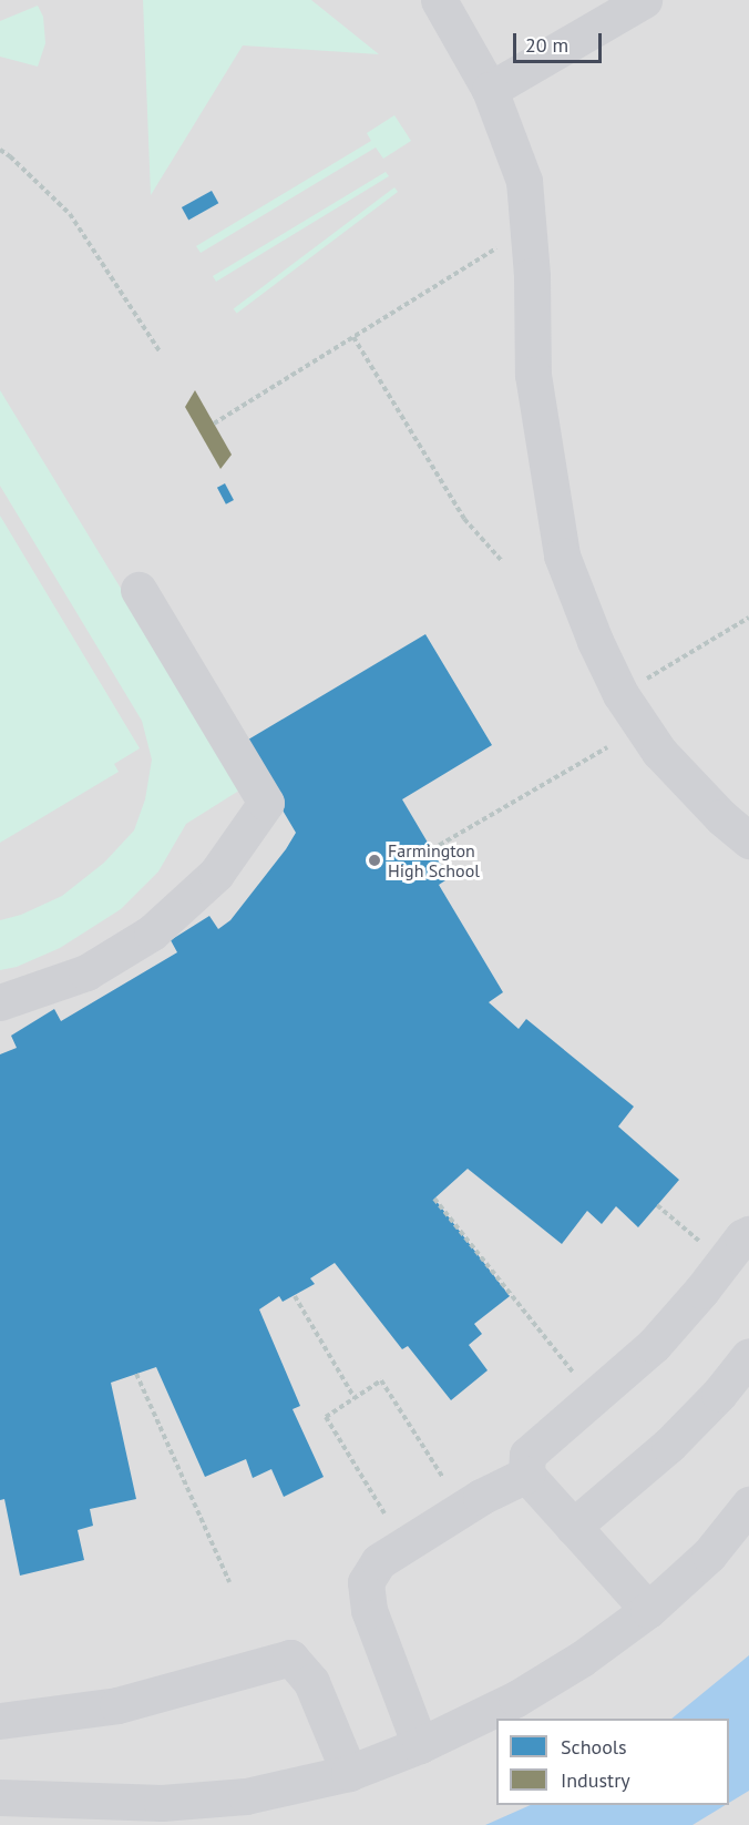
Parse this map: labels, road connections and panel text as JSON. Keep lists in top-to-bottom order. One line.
{"places":["Farmington High School"],"legend":["Schools","Industry"],"scale_bar":"20 m"}
